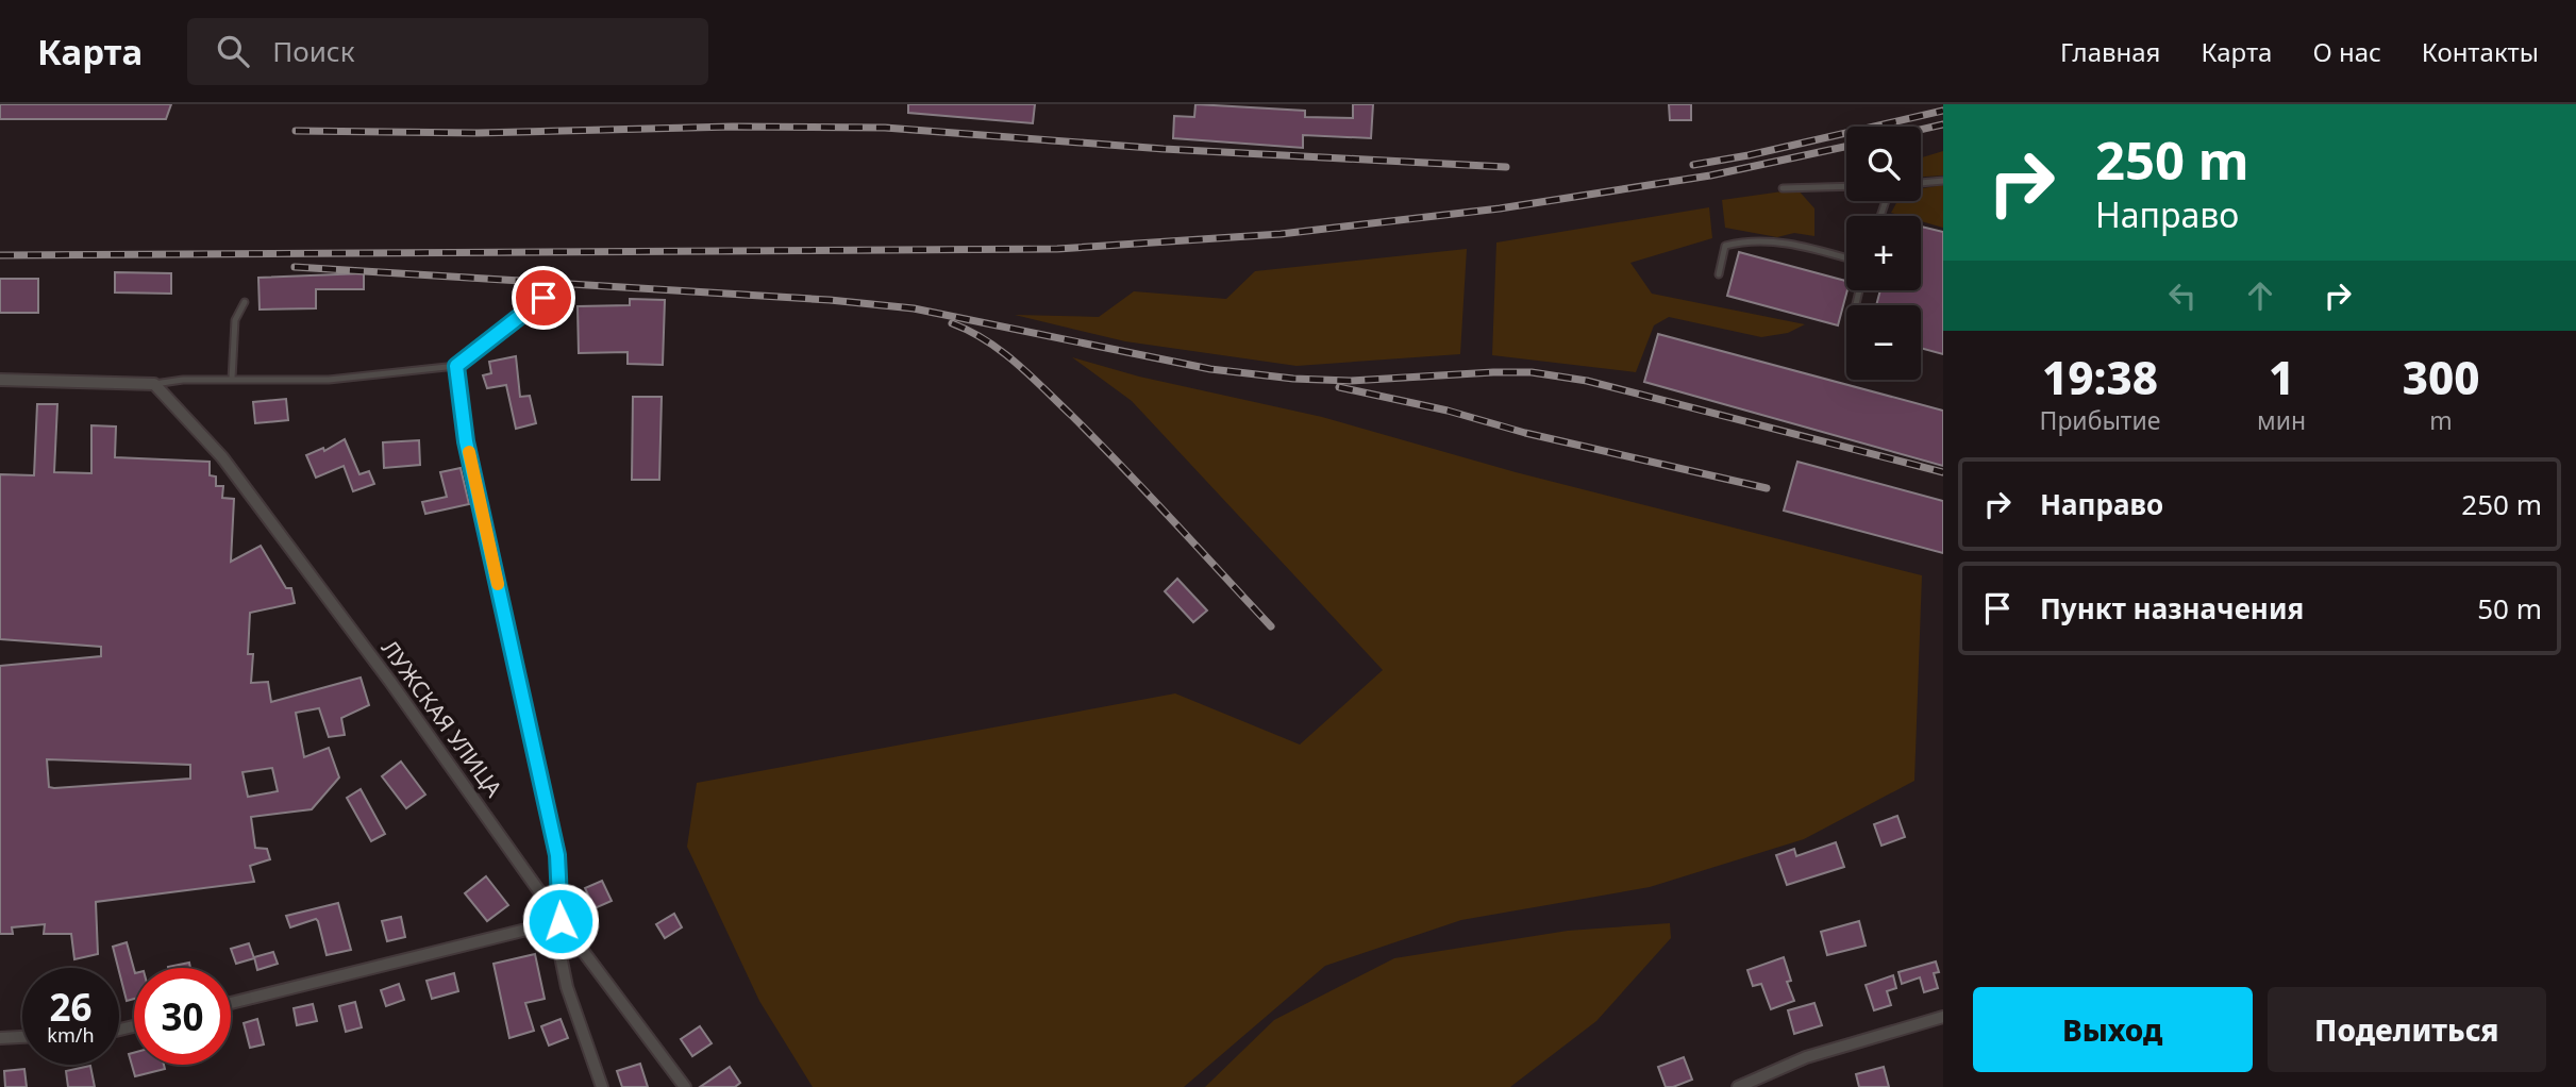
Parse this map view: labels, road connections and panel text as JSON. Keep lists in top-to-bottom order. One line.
{"streets":{"street":["ЛУЖСКАЯ УЛИЦА"]},"page":{"header":"Карта","search":"Поиск","nav":["Главная","Карта","О нас","Контакты"],"turn":["250 m","Направо"],"map_buttons":["+","−"],"eta":["19:38","Прибытие","1","мин","300","m"],"list":[{"name":"Направо","value":"250 m"},{"name":"Пункт назначения","value":"50 m"}],"speed":"26 km/h","limit":"30","buttons":["Выход","Поделиться"]}}
